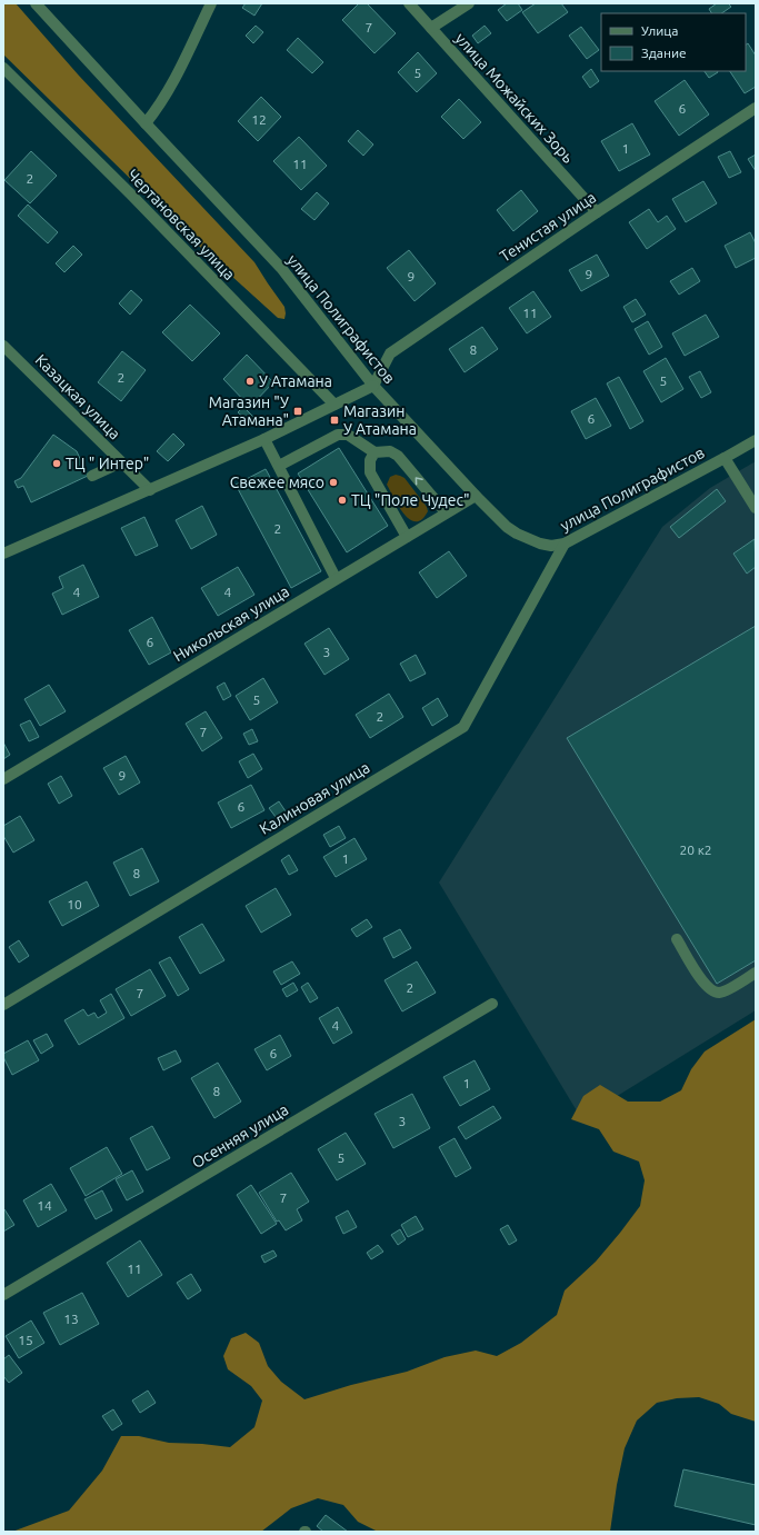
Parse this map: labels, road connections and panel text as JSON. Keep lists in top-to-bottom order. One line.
{"streets":{"street":["улица Можайских Зорь","Чертановская улица","Тенистая улица","улица Полиграфистов","Казацкая улица","Никольская улица","Калиновая улица","Осенняя улица"]},"crossings":[["улица Можайских Зорь","Тенистая улица"],["Тенистая улица","улица Полиграфистов"],["улица Полиграфистов","Никольская улица"],["улица Полиграфистов","Калиновая улица"]],"places":{"other":["У Атамана","ТЦ \" Интер\"","Свежее мясо","ТЦ \"Поле Чудес\""],"transit":["Магазин \"У Атамана\"","Магазин У Атамана"]},"house_numbers":["7","5","6","12","1","11","2","9","9","11","8","2","5","6","2","4","4","6","3","5","2","7","9","6","20 к2","1","8","10","2","7","4","6","1","8","3","5","7","14","11","13","15"],"legend":["Улица","Здание"]}
